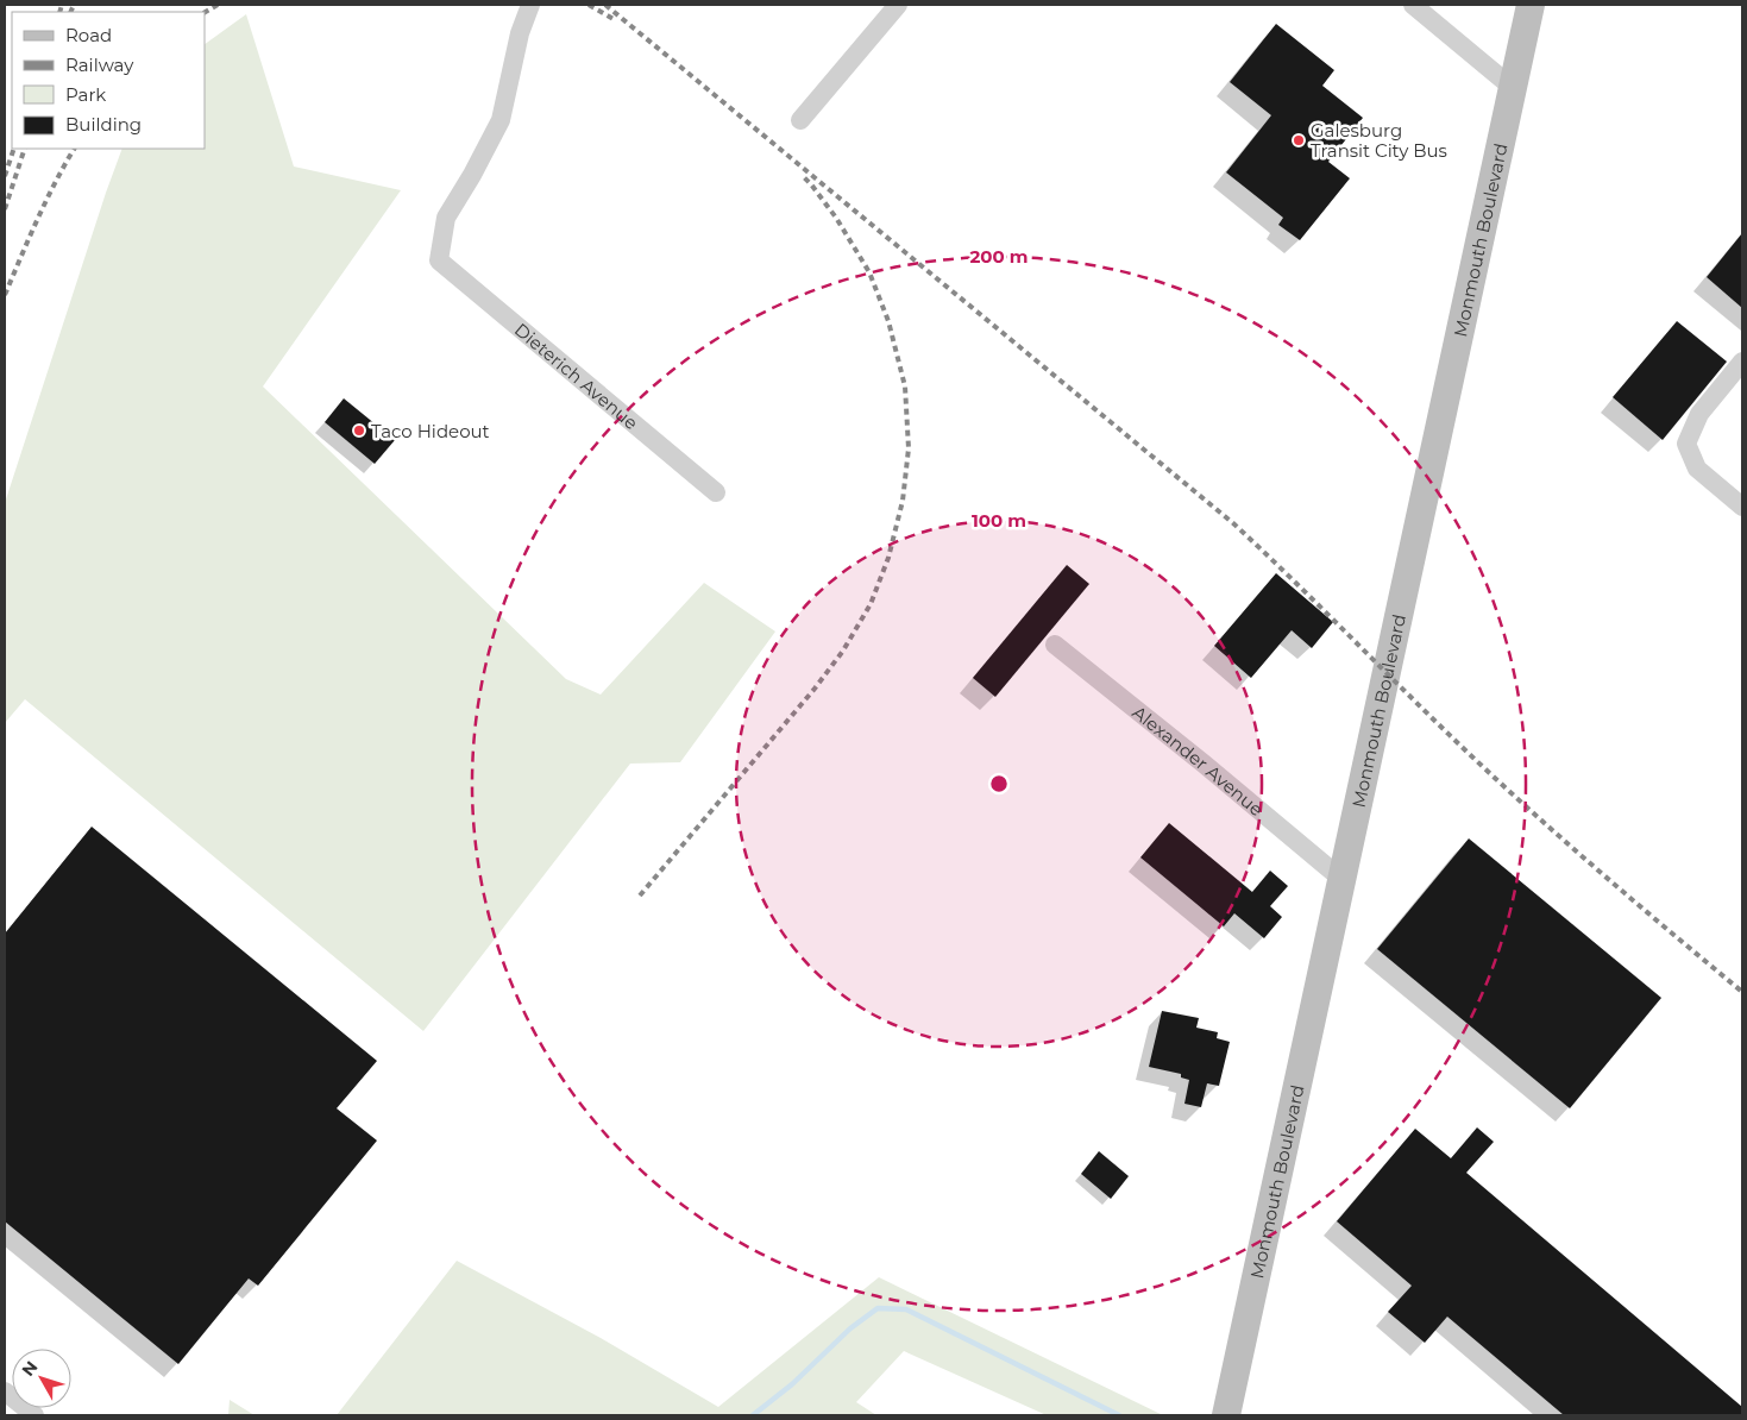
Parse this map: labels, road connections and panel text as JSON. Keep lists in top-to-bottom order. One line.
{"streets":{"street":["Monmouth Boulevard","Dieterich Avenue","Alexander Avenue"]},"crossings":[["Monmouth Boulevard","Alexander Avenue"]],"places":["Galesburg Transit City Bus","Taco Hideout"],"legend":["Road","Railway","Park","Building"],"north":"top left","rings":["200 m","100 m"]}
